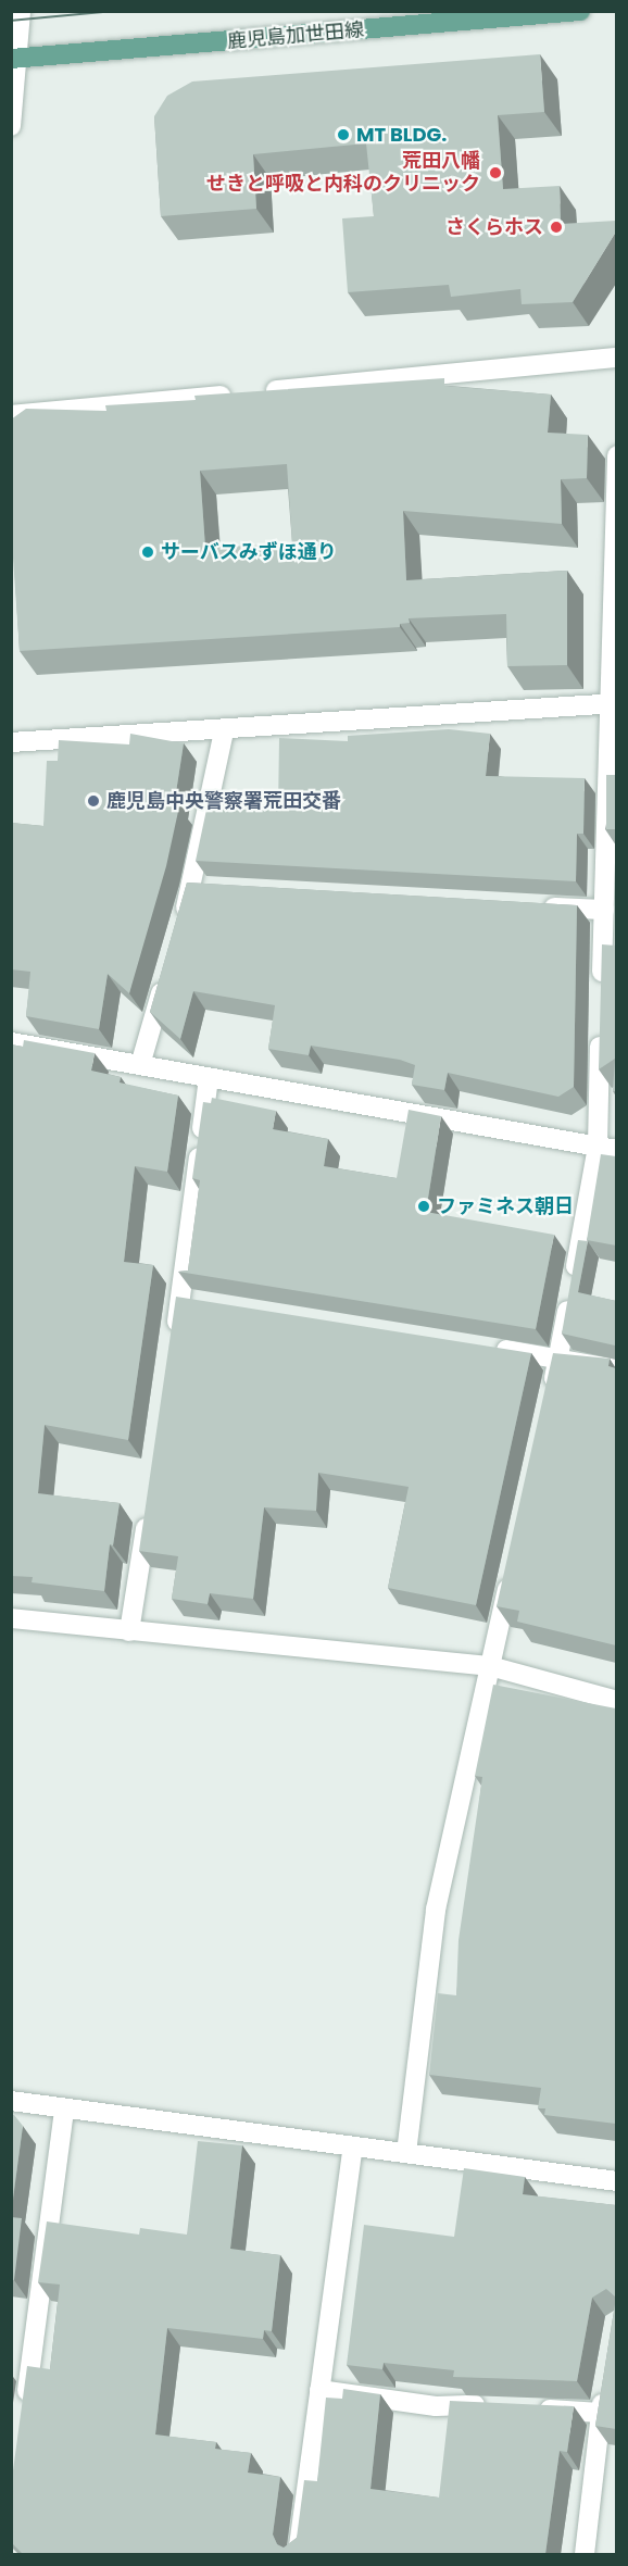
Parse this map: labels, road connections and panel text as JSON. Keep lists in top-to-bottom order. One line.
{"streets":{"main road":["鹿児島加世田線"]},"places":["MT BLDG.","荒田八幡 せきと呼吸と内科のクリニック","さくらホス","サーバスみずほ通り","鹿児島中央警察署荒田交番","ファミネス朝日"]}
